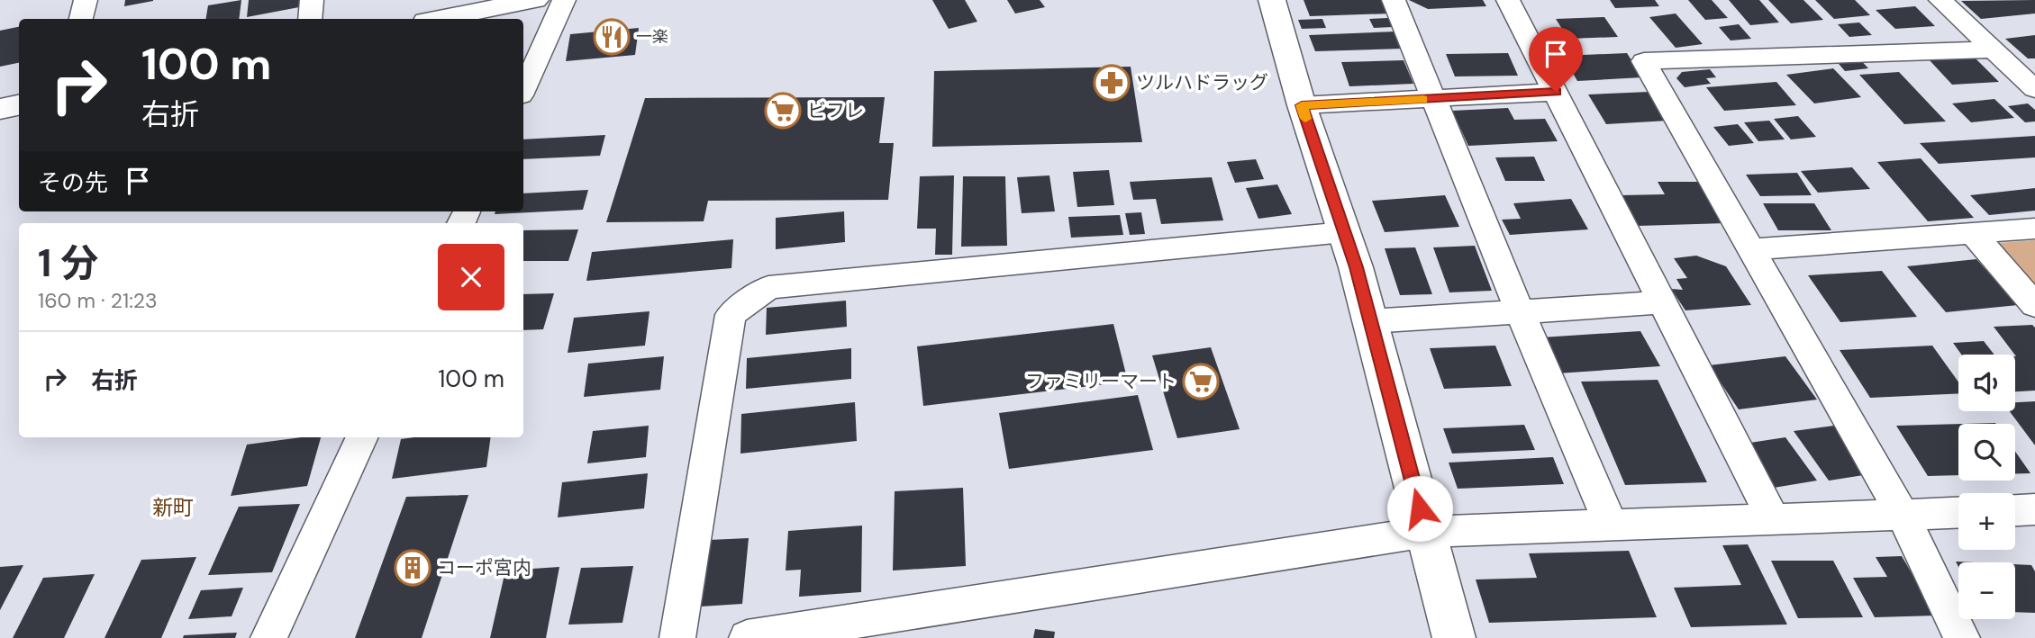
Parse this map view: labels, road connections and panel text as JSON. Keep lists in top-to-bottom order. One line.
{"districts":["新町"],"places":{"restaurant":["一楽"],"pharmacy":["ツルハドラッグ"],"supermarket":["ビフレ","ファミリーマート"],"building":["コーポ宮内"]},"page":{"turn":["100 m","右折"],"then":"その先","heading":["1 分","160 m · 21:23"],"list":[{"name":"右折","value":"100 m"}],"map_buttons":["+","−"]}}
